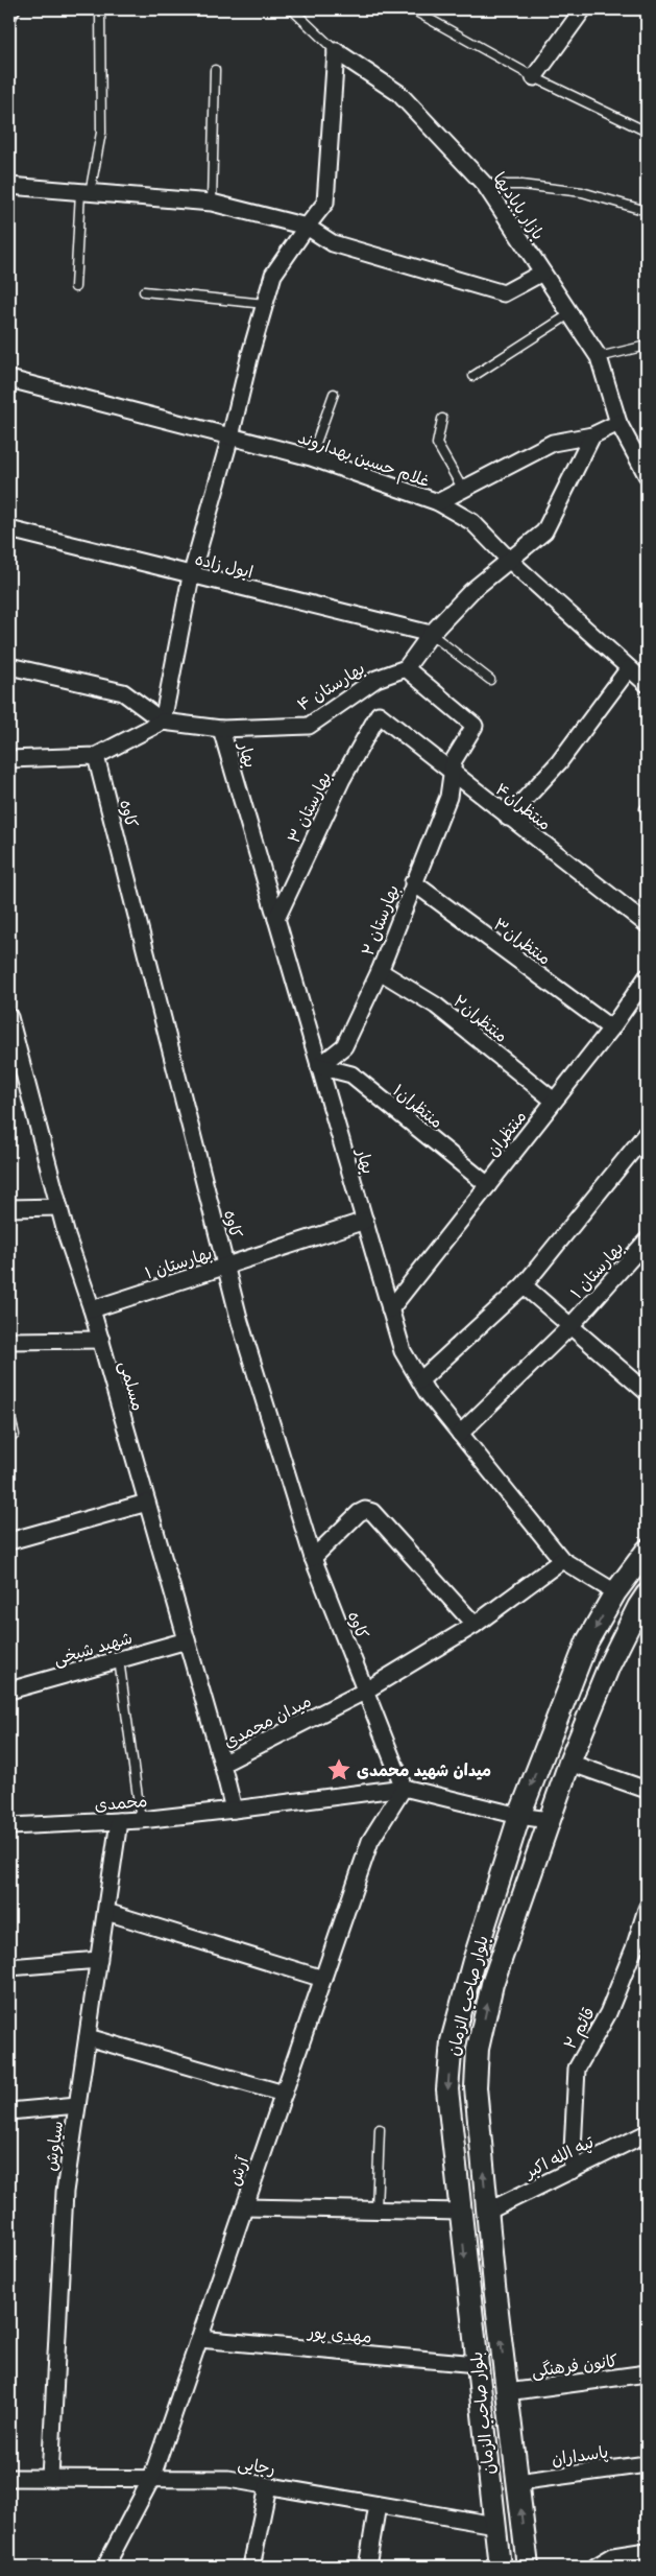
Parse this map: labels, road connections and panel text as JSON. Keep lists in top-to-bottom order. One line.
{"streets":{"main road":["بلوار صاحب الزمان"],"street":["بازار بابادیها","غلام حسین بهداروند","ابول زاده","بهارستان ۴","بهار","منتظران۴","بهارستان ۳","کاوه","بهارستان ۲","منتظران۳","منتظران۲","منتظران۱","منتظران","بهارستان ۱","مسلمی","شهید شیخی","میدان محمدی","محمدی","قائم ۲","سیاوش","تپه الله اکبر","آرش","مهدی پور","کانون فرهنگی","پاسداران","رجایی"]},"crossings":[["بهارستان ۴","بهار"],["بهارستان ۴","بهارستان ۲"],["بهار","بهارستان ۳"],["بهار","بهارستان ۲"],["بهار","منتظران۱"],["بهار","منتظران"],["بهار","بهارستان ۱"],["بهار","میدان محمدی"],["بهار","بلوار صاحب الزمان"],["منتظران۴","بهارستان ۳"],["منتظران۴","بهارستان ۲"],["کاوه","بهارستان ۱"],["کاوه","میدان محمدی"],["بهارستان ۲","منتظران۳"],["بهارستان ۲","منتظران۲"],["بهارستان ۲","منتظران۱"],["منتظران۳","منتظران"],["منتظران۲","منتظران"],["منتظران۱","منتظران"],["بهارستان ۱","مسلمی"],["مسلمی","شهید شیخی"],["مسلمی","میدان محمدی"],["میدان محمدی","محمدی"],["محمدی","سیاوش"],["بلوار صاحب الزمان","تپه الله اکبر"],["بلوار صاحب الزمان","مهدی پور"],["بلوار صاحب الزمان","کانون فرهنگی"],["بلوار صاحب الزمان","پاسداران"],["بلوار صاحب الزمان","رجایی"],["قائم ۲","تپه الله اکبر"],["سیاوش","رجایی"],["آرش","مهدی پور"],["آرش","رجایی"]],"places":{"place":["میدان شهید محمدی"]}}
